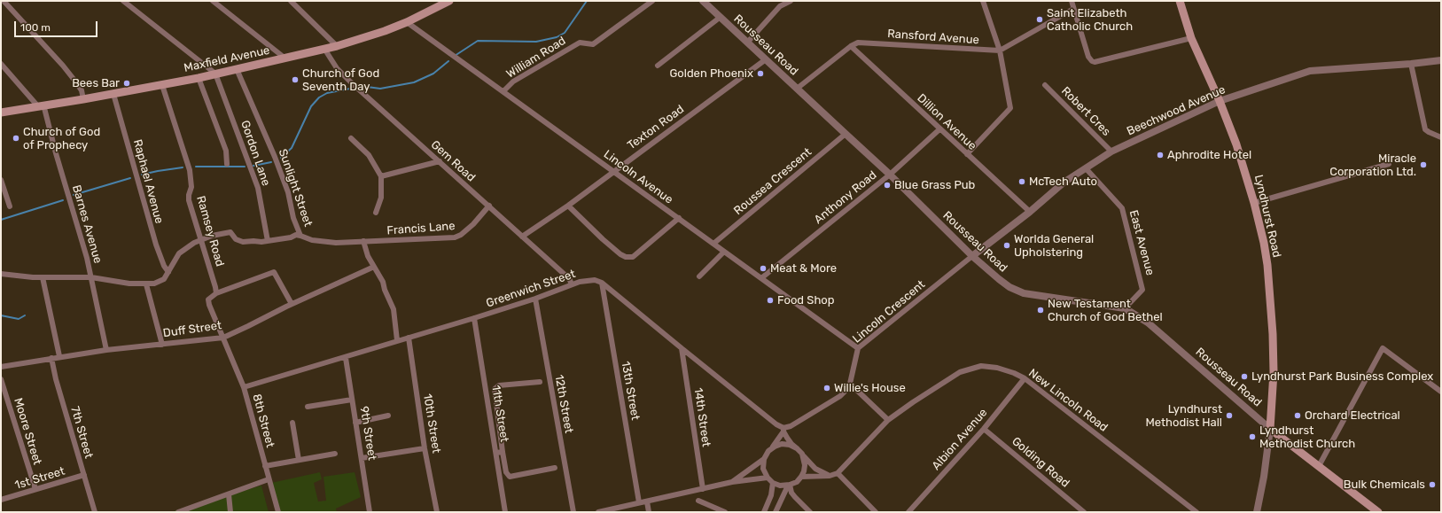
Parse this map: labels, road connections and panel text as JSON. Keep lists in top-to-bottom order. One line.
{"streets":{"main road":["Maxfield Avenue","Lyndhurst Road"],"street":["Ransford Avenue","Rousseau Road","William Road","Beechwood Avenue","Robert Cres","Dillion Avenue","Texton Road","Gordon Lane","Gem Road","Lincoln Avenue","Raphael Avenue","Roussea Crescent","Sunlight Street","Anthony Road","Barnes Avenue","Francis Lane","Ramsey Road","East Avenue","Greenwich Street","Lincoln Crescent","Duff Street","13th Street","New Lincoln Road","12th Street","11th Street","14th Street","8th Street","10th Street","Moore Street","7th Street","9th Street","Albion Avenue","Golding Road","1st Street"]},"crossings":[["Ransford Avenue","Rousseau Road"],["Ransford Avenue","Dillion Avenue"],["Rousseau Road","Beechwood Avenue"],["Rousseau Road","Texton Road"],["Rousseau Road","Roussea Crescent"],["Rousseau Road","Anthony Road"],["Rousseau Road","Lyndhurst Road"],["Rousseau Road","East Avenue"],["Rousseau Road","Lincoln Crescent"],["William Road","Lincoln Avenue"],["Maxfield Avenue","Gordon Lane"],["Maxfield Avenue","Gem Road"],["Maxfield Avenue","Lincoln Avenue"],["Maxfield Avenue","Raphael Avenue"],["Maxfield Avenue","Sunlight Street"],["Maxfield Avenue","Barnes Avenue"],["Maxfield Avenue","Ramsey Road"],["Beechwood Avenue","Robert Cres"],["Beechwood Avenue","Dillion Avenue"],["Beechwood Avenue","Lyndhurst Road"],["Beechwood Avenue","East Avenue"],["Beechwood Avenue","Lincoln Crescent"],["Dillion Avenue","Anthony Road"],["Texton Road","Gem Road"],["Texton Road","Lincoln Avenue"],["Gem Road","Francis Lane"],["Gem Road","Greenwich Street"],["Lincoln Avenue","Roussea Crescent"],["Lincoln Avenue","Anthony Road"],["Lincoln Avenue","Lincoln Crescent"],["Sunlight Street","Francis Lane"],["Barnes Avenue","Duff Street"],["Greenwich Street","13th Street"],["Greenwich Street","12th Street"],["Greenwich Street","11th Street"],["Greenwich Street","8th Street"],["Greenwich Street","10th Street"],["Greenwich Street","9th Street"],["Duff Street","8th Street"],["Duff Street","7th Street"],["New Lincoln Road","Albion Avenue"],["Moore Street","1st Street"],["7th Street","1st Street"],["Albion Avenue","Golding Road"]],"places":["Saint Elizabeth Catholic Church","Golden Phoenix","Church of God Seventh Day","Bees Bar","Church of God of Prophecy","Aphrodite Hotel","Miracle Corporation Ltd.","McTech Auto","Blue Grass Pub","Worlda General Upholstering","Meat & More","Food Shop","New Testament Church of God Bethel","Lyndhurst Park Business Complex","Willie's House","Lyndhurst Methodist Hall","Orchard Electrical","Lyndhurst Methodist Church","Bulk Chemicals"],"scale_bar":"100 m"}
